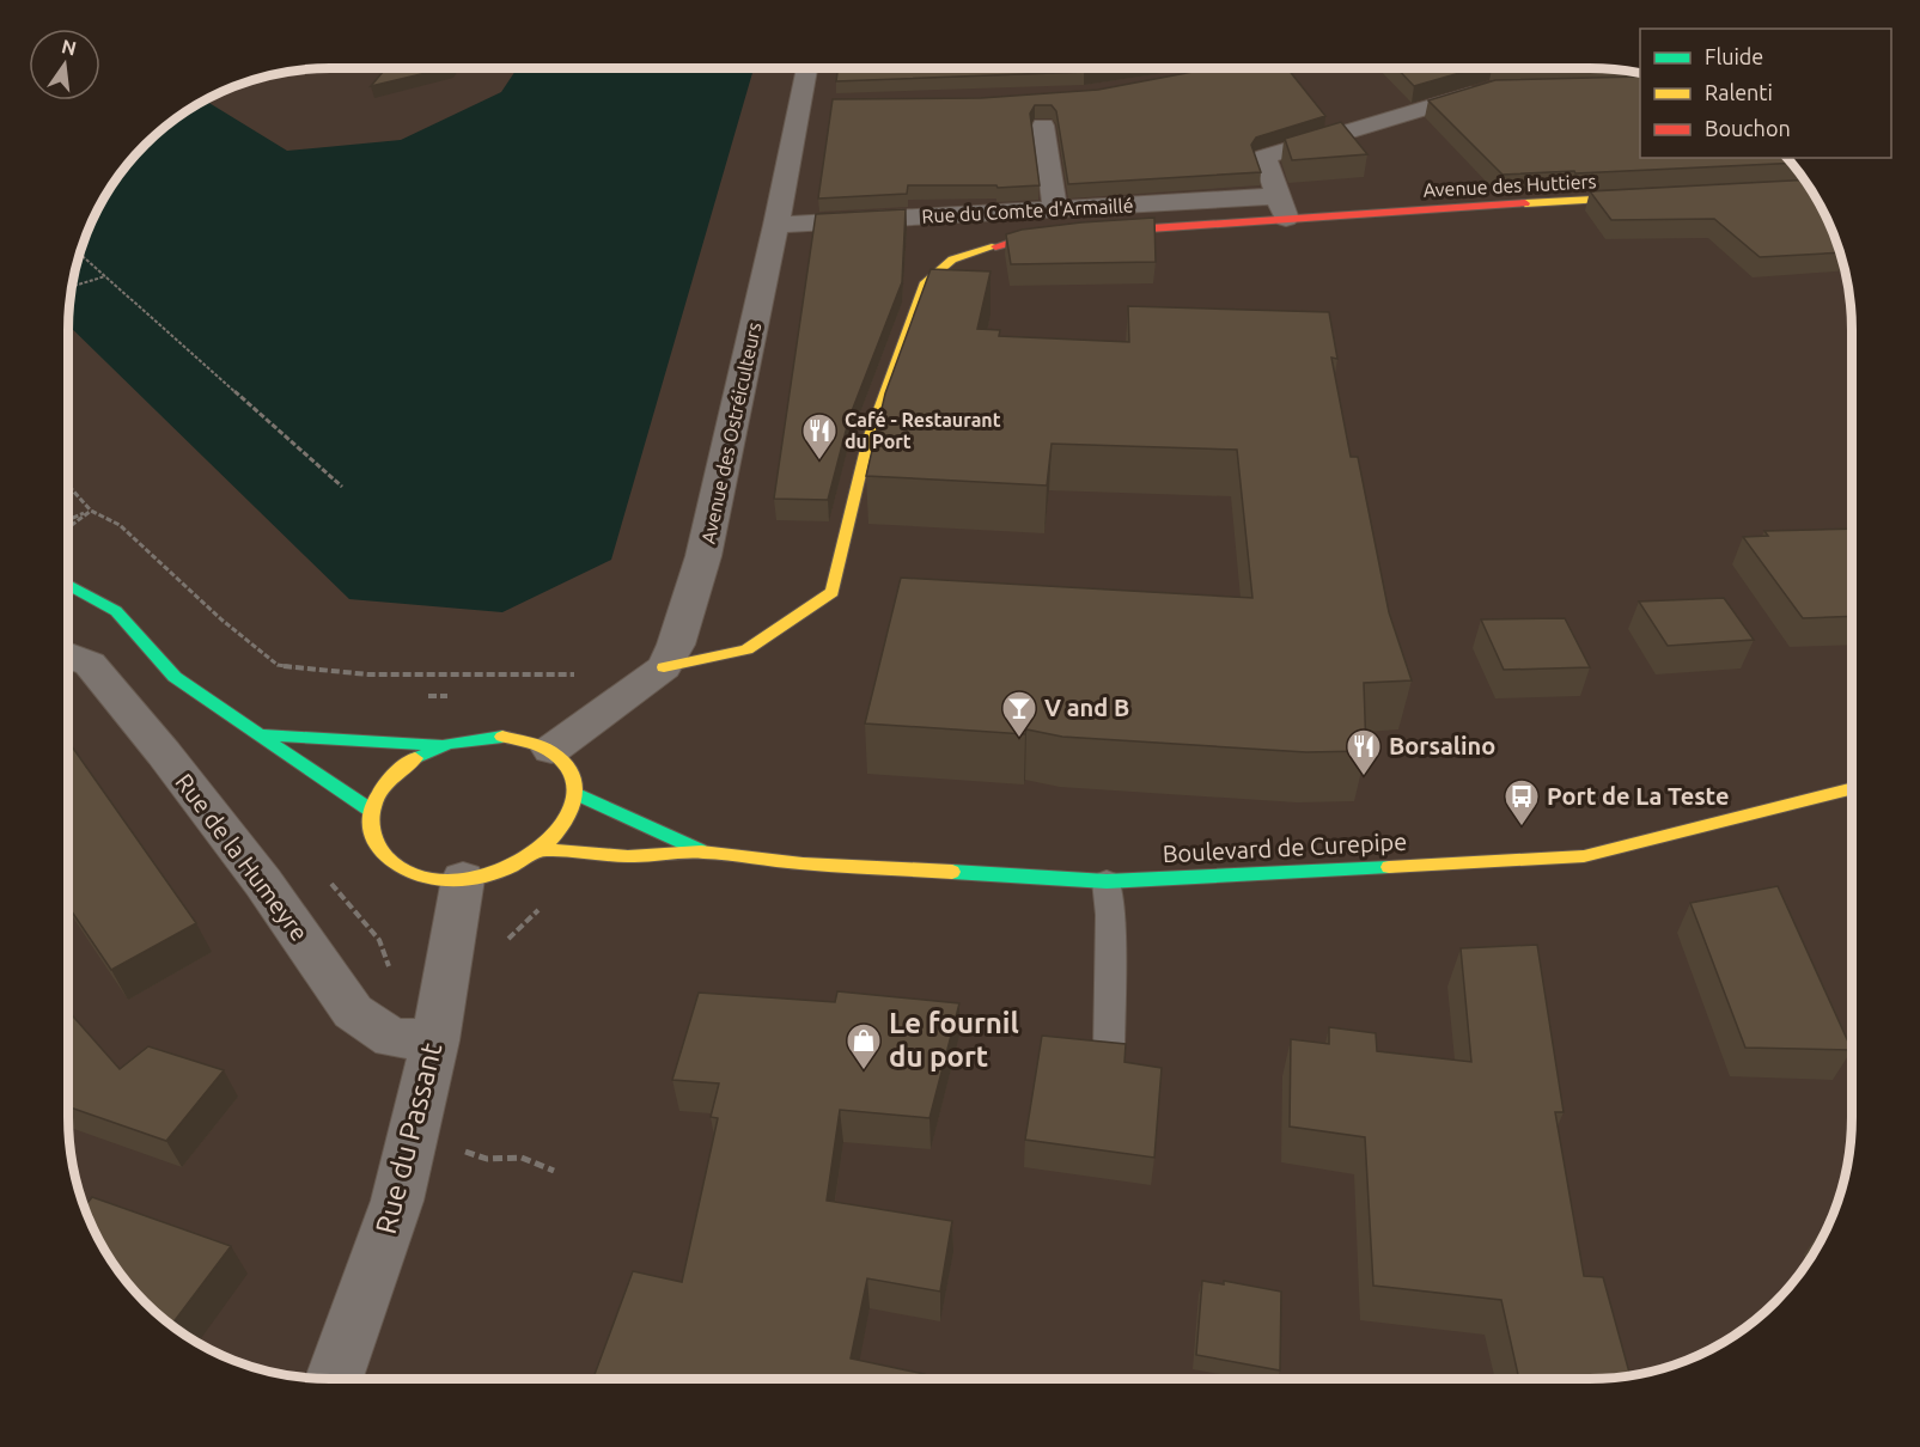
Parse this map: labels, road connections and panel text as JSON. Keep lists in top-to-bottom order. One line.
{"streets":{"main road":["Avenue des Huttiers","Boulevard de Curepipe"],"street":["Rue du Comte d'Armaillé","Avenue des Ostréiculteurs","Rue de la Humeyre","Rue du Passant"]},"crossings":[["Avenue des Huttiers","Rue du Comte d'Armaillé"],["Avenue des Huttiers","Avenue des Ostréiculteurs"],["Rue du Comte d'Armaillé","Avenue des Ostréiculteurs"],["Avenue des Ostréiculteurs","Boulevard de Curepipe"],["Avenue des Ostréiculteurs","Rue du Passant"],["Boulevard de Curepipe","Rue du Passant"],["Rue de la Humeyre","Rue du Passant"]],"places":{"restaurant":["Café - Restaurant du Port","Borsalino"],"bar":["V and B"],"bus stop":["Port de La Teste"],"shop":["Le fournil du port"]},"legend":["Fluide","Ralenti","Bouchon"],"north":"top"}
